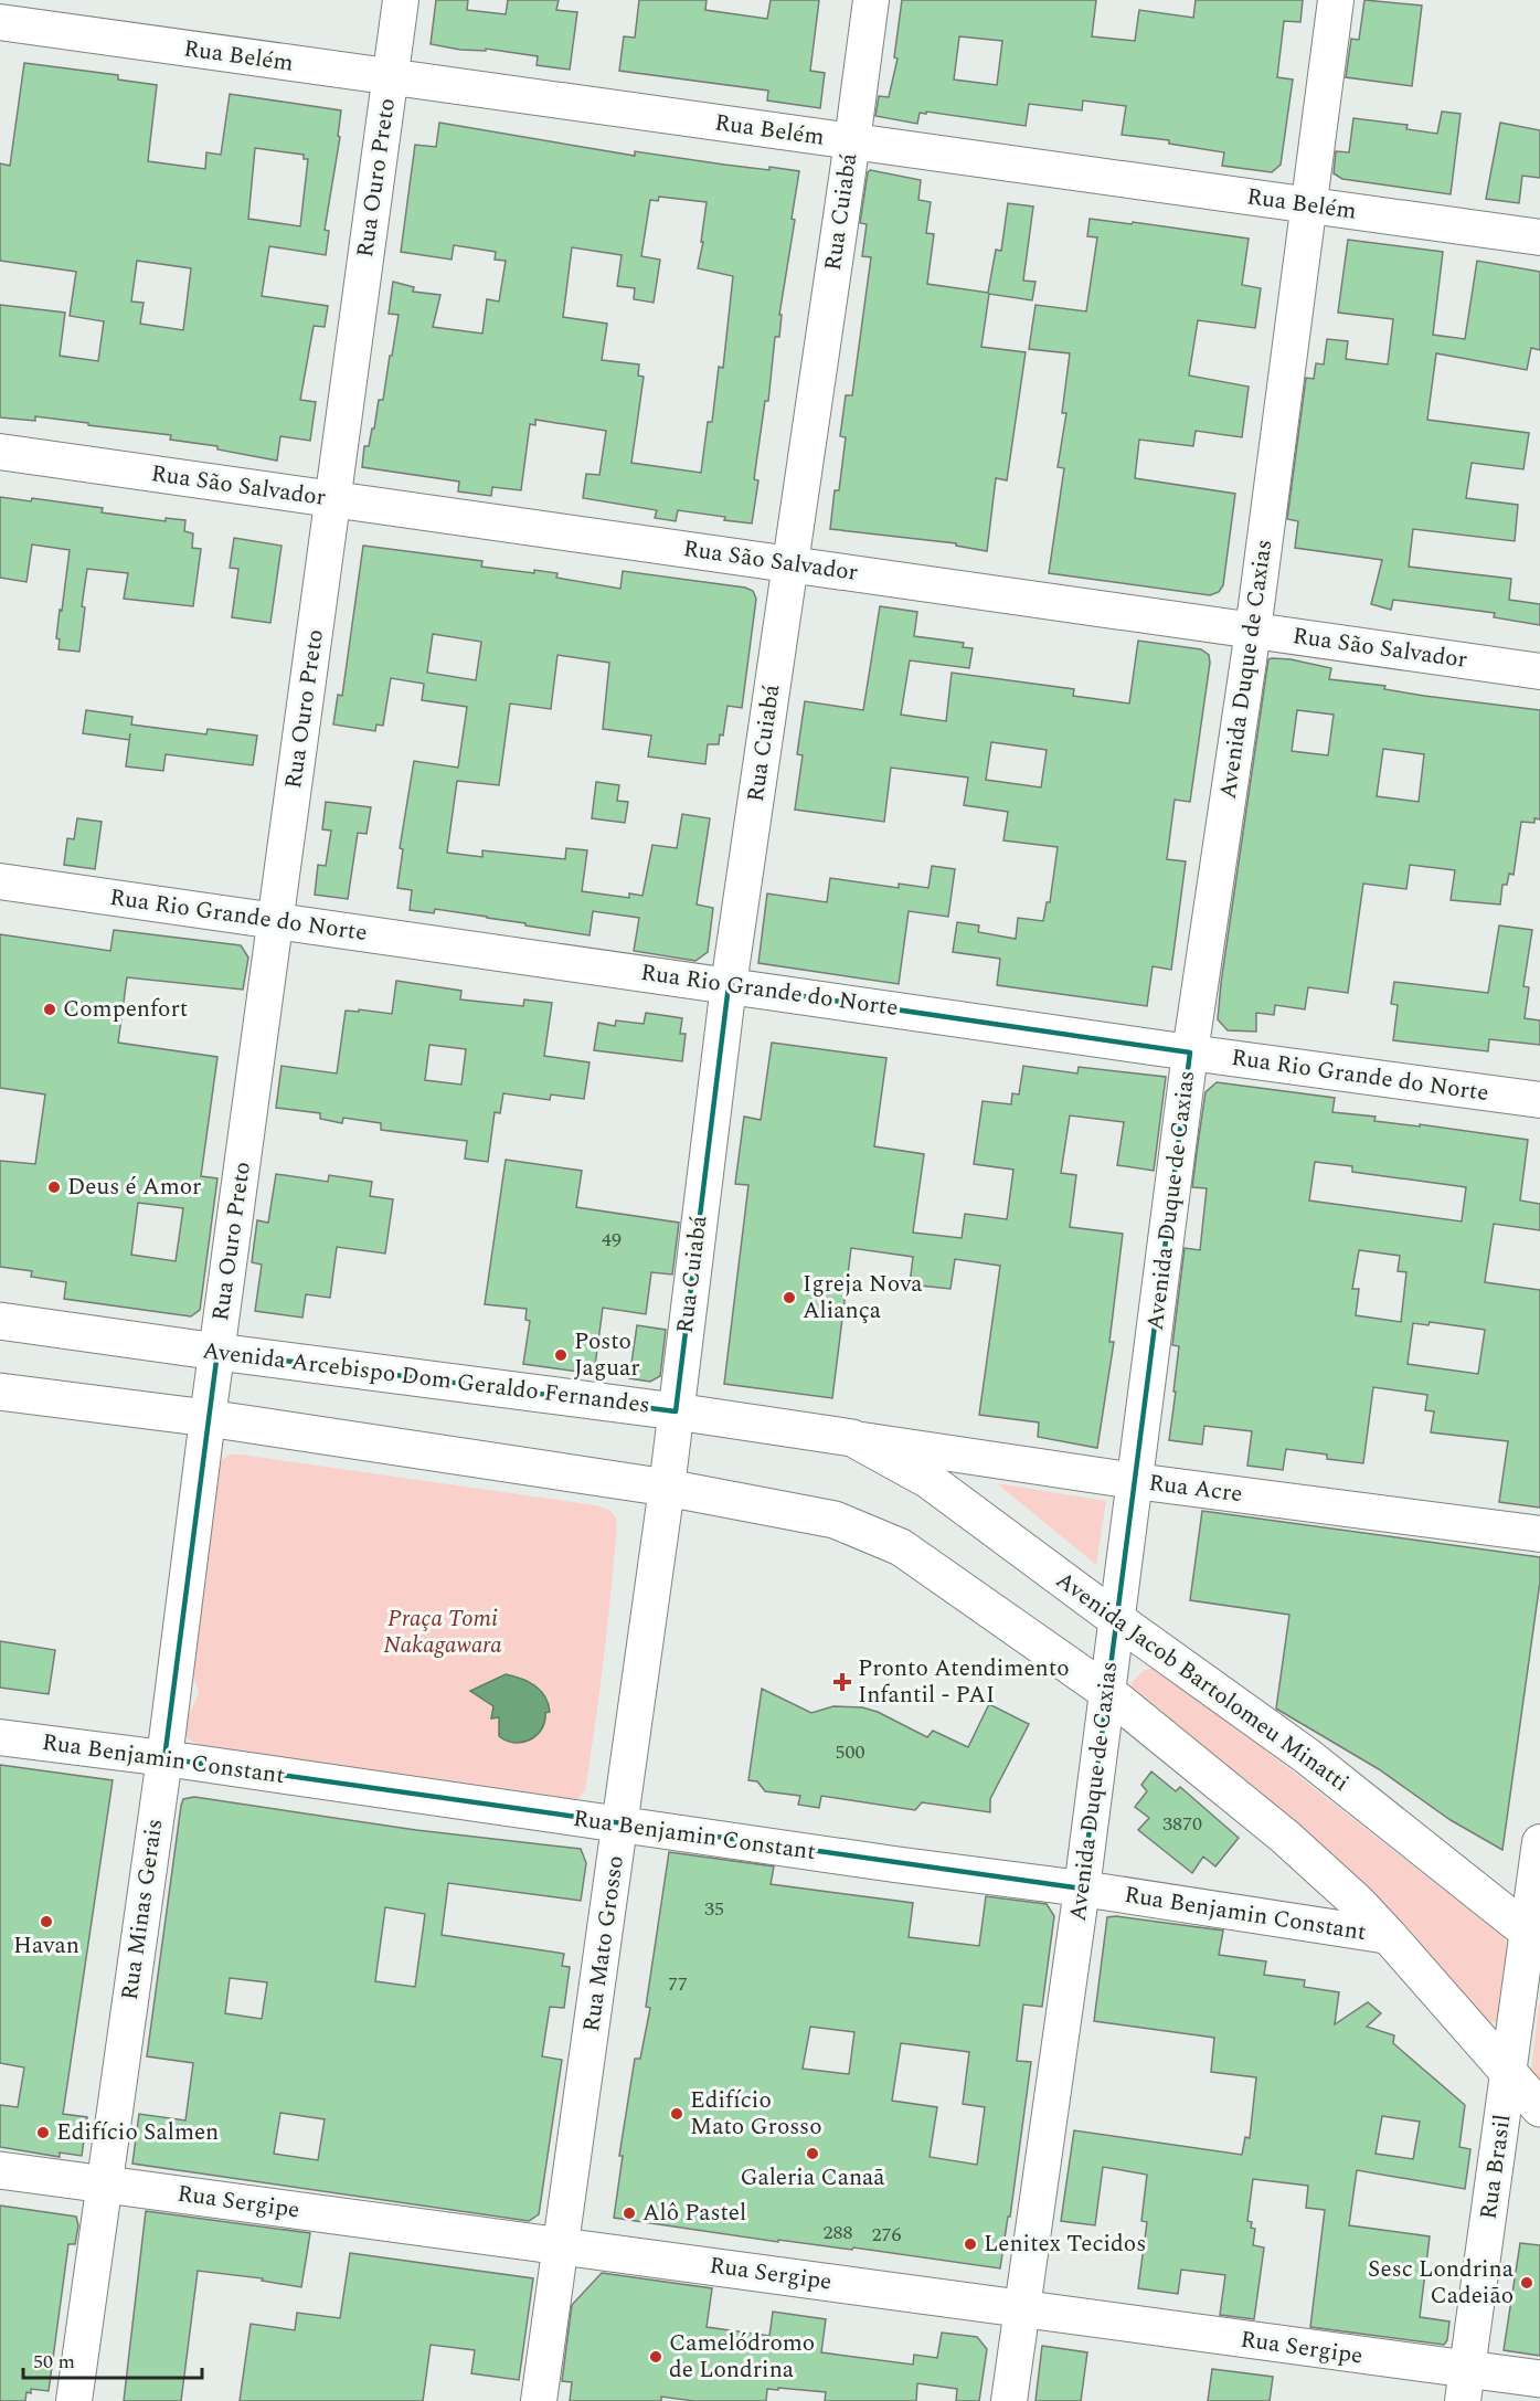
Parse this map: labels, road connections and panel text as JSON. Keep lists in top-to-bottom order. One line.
{"streets":{"main road":["Avenida Arcebispo Dom Geraldo Fernandes","Avenida Jacob Bartolomeu Minatti","Rua Sergipe"],"street":["Rua Belém","Rua Ouro Preto","Rua Cuiabá","Rua São Salvador","Avenida Duque de Caxias","Rua Rio Grande do Norte","Rua Acre","Rua Benjamin Constant","Rua Minas Gerais","Rua Mato Grosso","Rua Brasil"]},"crossings":[["Rua Belém","Rua Ouro Preto"],["Rua Belém","Rua Cuiabá"],["Rua Belém","Avenida Duque de Caxias"],["Rua Ouro Preto","Rua São Salvador"],["Rua Ouro Preto","Rua Rio Grande do Norte"],["Rua Ouro Preto","Avenida Arcebispo Dom Geraldo Fernandes"],["Rua Ouro Preto","Rua Minas Gerais"],["Rua Cuiabá","Rua São Salvador"],["Rua Cuiabá","Rua Rio Grande do Norte"],["Rua Cuiabá","Avenida Arcebispo Dom Geraldo Fernandes"],["Rua Cuiabá","Rua Mato Grosso"],["Rua São Salvador","Avenida Duque de Caxias"],["Avenida Duque de Caxias","Rua Rio Grande do Norte"],["Avenida Duque de Caxias","Rua Acre"],["Avenida Duque de Caxias","Avenida Jacob Bartolomeu Minatti"],["Avenida Duque de Caxias","Rua Benjamin Constant"],["Avenida Duque de Caxias","Rua Sergipe"],["Avenida Arcebispo Dom Geraldo Fernandes","Rua Acre"],["Avenida Arcebispo Dom Geraldo Fernandes","Avenida Jacob Bartolomeu Minatti"],["Rua Acre","Avenida Jacob Bartolomeu Minatti"],["Avenida Jacob Bartolomeu Minatti","Rua Brasil"],["Rua Benjamin Constant","Rua Minas Gerais"],["Rua Benjamin Constant","Rua Mato Grosso"],["Rua Minas Gerais","Rua Sergipe"],["Rua Mato Grosso","Rua Sergipe"],["Rua Brasil","Rua Sergipe"]],"parks":["Praça Tomi Nakagawara"],"places":{"other":["Compenfort","Deus é Amor","Igreja Nova Aliança","Posto Jaguar","Havan","Edifício Mato Grosso","Edifício Salmen","Galeria Canaã","Alô Pastel","Lenitex Tecidos","Sesc Londrina Cadeião","Camelódromo de Londrina"],"health":["Pronto Atendimento Infantil - PAI"]},"house_numbers":["49","500","3870","35","77","288","276"],"scale_bar":"50 m"}
